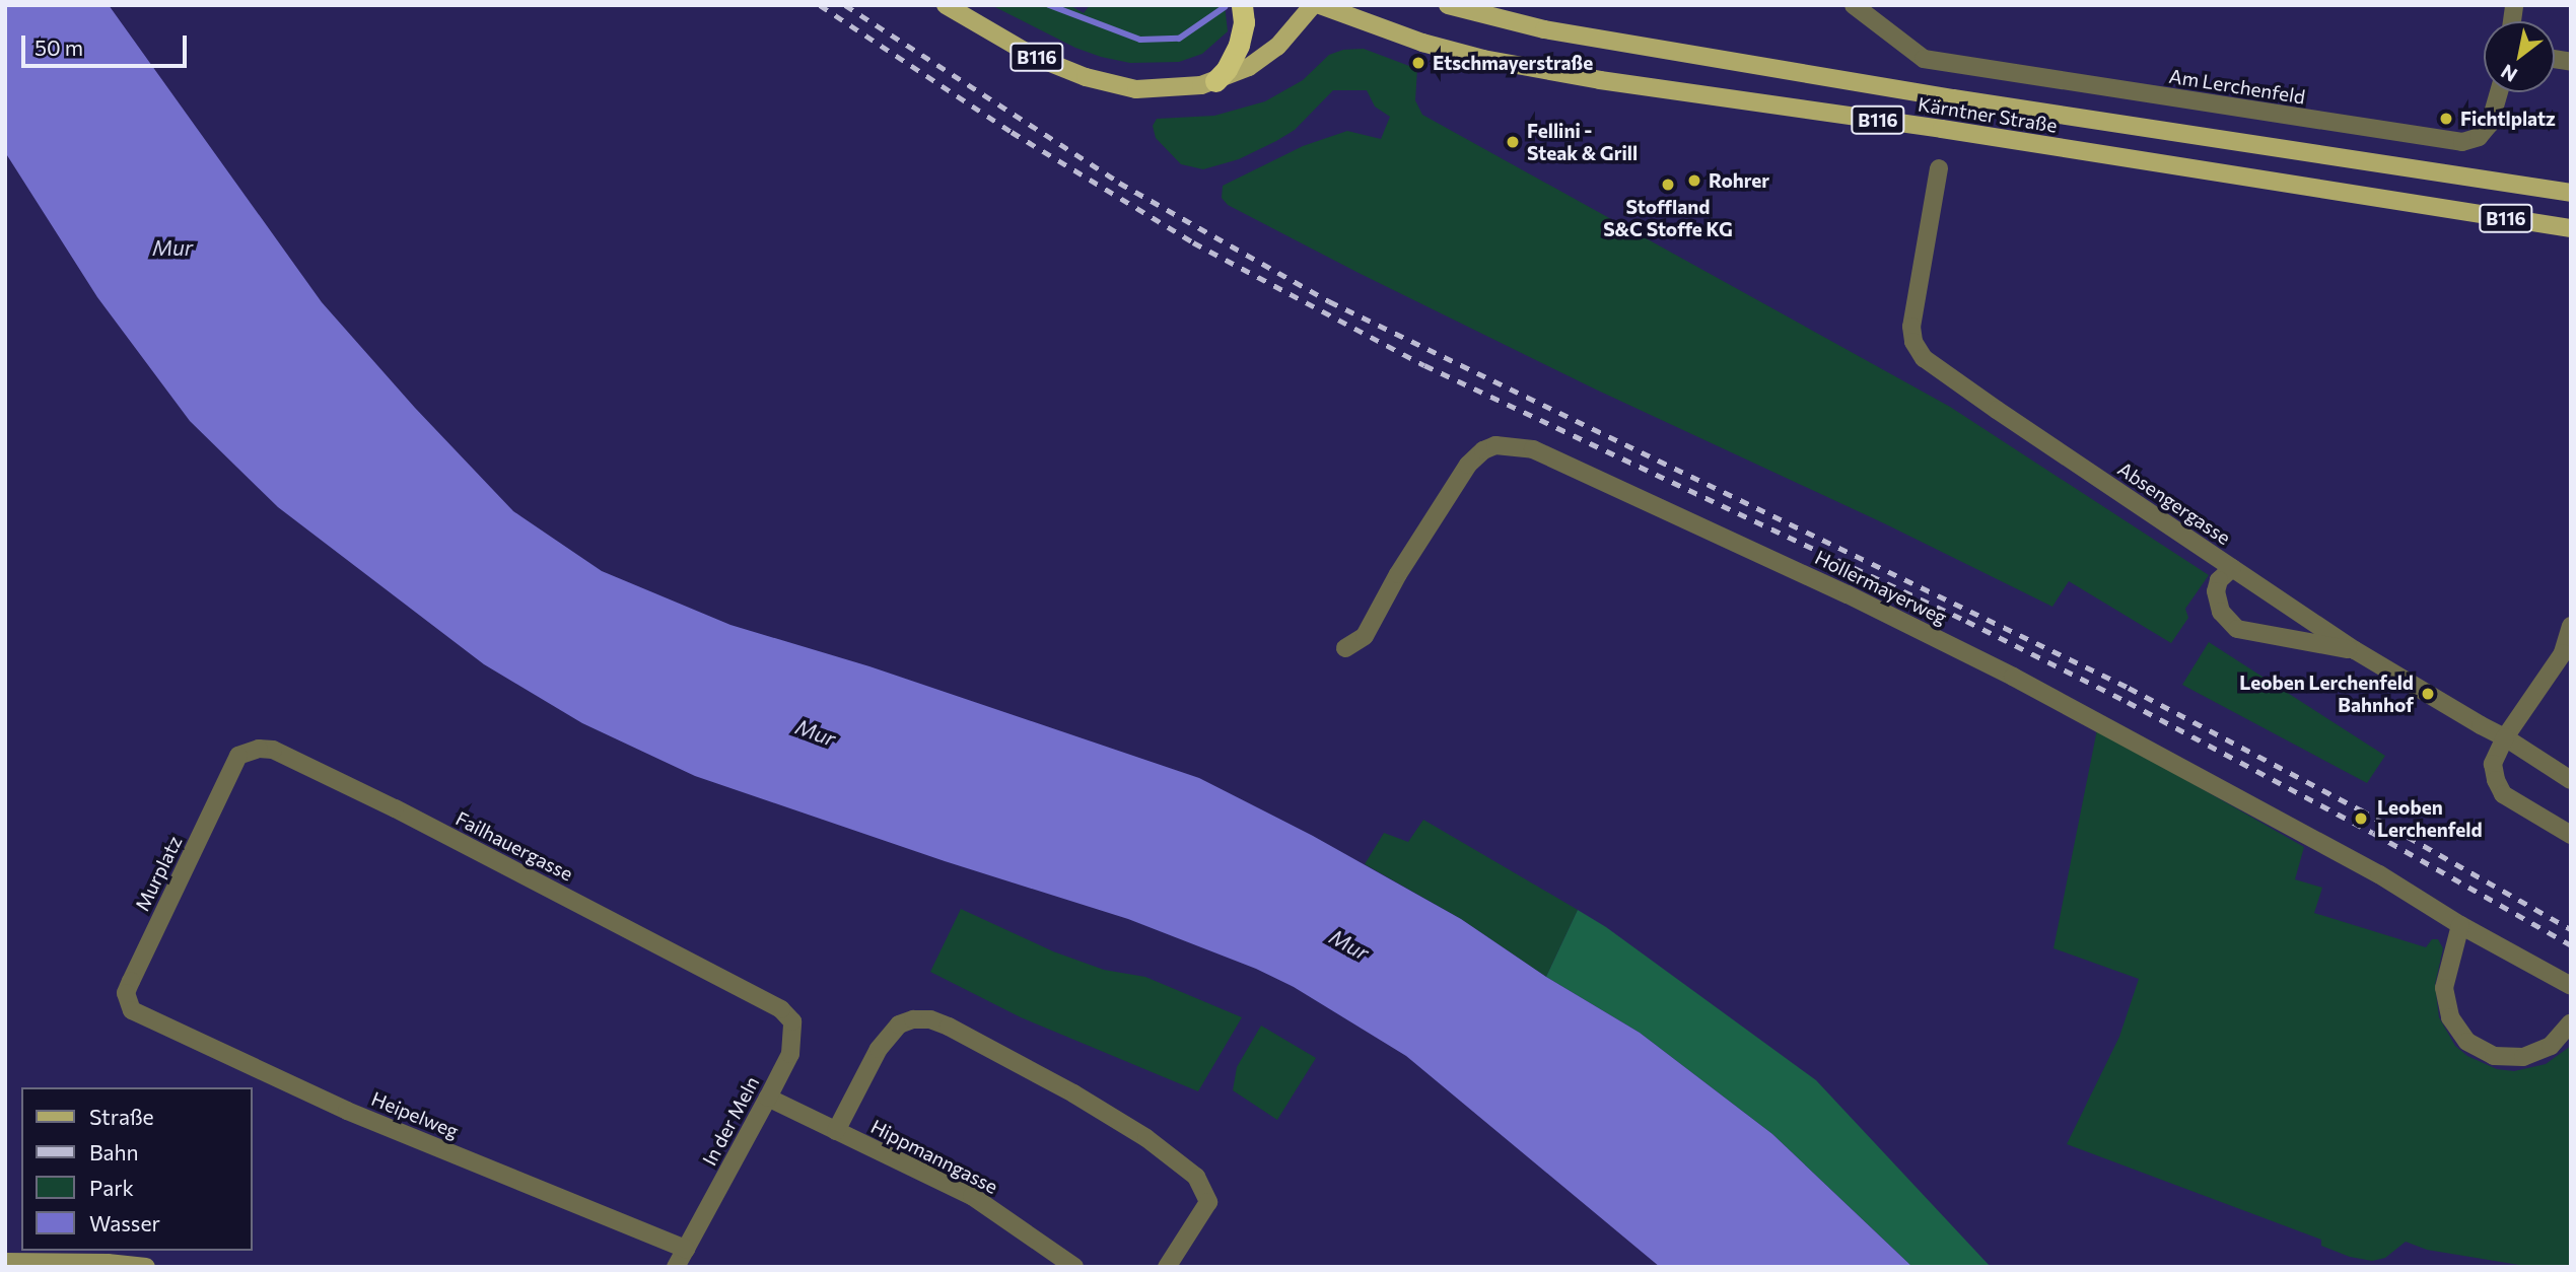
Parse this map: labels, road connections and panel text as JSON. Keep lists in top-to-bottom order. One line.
{"streets":{"main road":["B116","Kärntner Straße"],"street":["Am Lerchenfeld","Absengergasse","Hollermayerweg","Failhauergasse","Murplatz","Heipelweg","In der Meln","Hippmanngasse"]},"crossings":[["Failhauergasse","Murplatz"],["Failhauergasse","In der Meln"],["Murplatz","Heipelweg"],["Heipelweg","In der Meln"],["In der Meln","Hippmanngasse"]],"water":["Mur"],"places":["Etschmayerstraße","Fichtlplatz","Fellini - Steak & Grill","Rohrer","Stoffland S&C Stoffe KG","Leoben Lerchenfeld Bahnhof","Leoben Lerchenfeld"],"legend":["Straße","Bahn","Park","Wasser"],"scale_bar":"50 m","north":"bottom left"}
